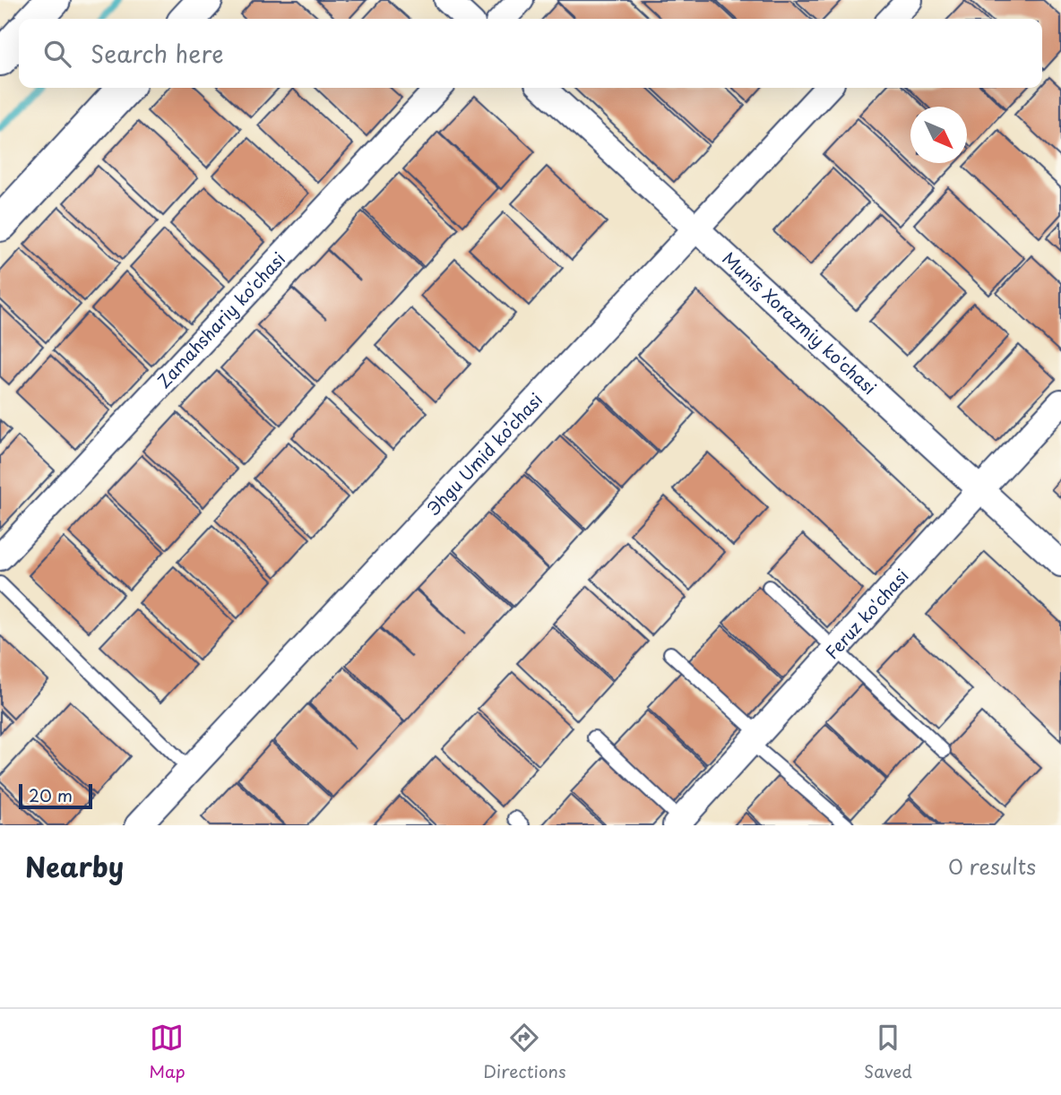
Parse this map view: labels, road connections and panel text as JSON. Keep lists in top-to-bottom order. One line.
{"streets":{"street":["Zamahshariy ko'chasi","Munis Xorazmiy ko'chasi","Эhgu Umid ko’chasi","Feruz ko'chasi"]},"crossings":[["Munis Xorazmiy ko'chasi","Эhgu Umid ko’chasi"],["Munis Xorazmiy ko'chasi","Feruz ko'chasi"]],"scale_bar":"20 m","north":"bottom right","page":{"search":"Search here","scale":"20 m","heading":["Nearby","0 results"],"nav":["Map","Directions","Saved"]}}
